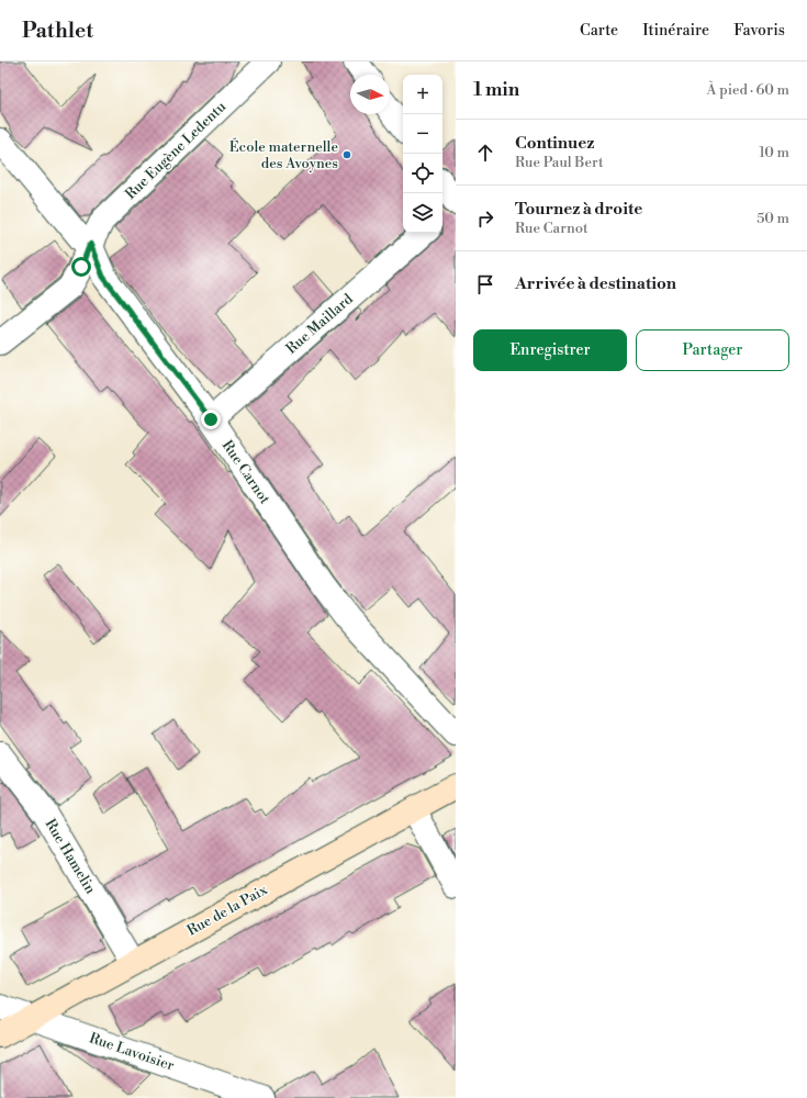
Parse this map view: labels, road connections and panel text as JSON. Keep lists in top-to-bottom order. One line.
{"streets":{"main road":["Rue de la Paix"],"street":["Rue Eugène Ledentu","Rue Maillard","Rue Carnot","Rue Hamelin","Rue Lavoisier"]},"crossings":[["Rue Eugène Ledentu","Rue Carnot"],["Rue Maillard","Rue Carnot"],["Rue Hamelin","Rue de la Paix"],["Rue de la Paix","Rue Lavoisier"]],"places":["École maternelle des Avoynes"],"north":"right","page":{"header":"Pathlet","nav":["Carte","Itinéraire","Favoris"],"heading":["1 min","À pied · 60 m"],"map_buttons":["+","−"],"list":[["Continuez","Rue Paul Bert","10 m"],["Tournez à droite","Rue Carnot","50 m"],"Arrivée à destination"],"buttons":["Enregistrer","Partager"]}}
